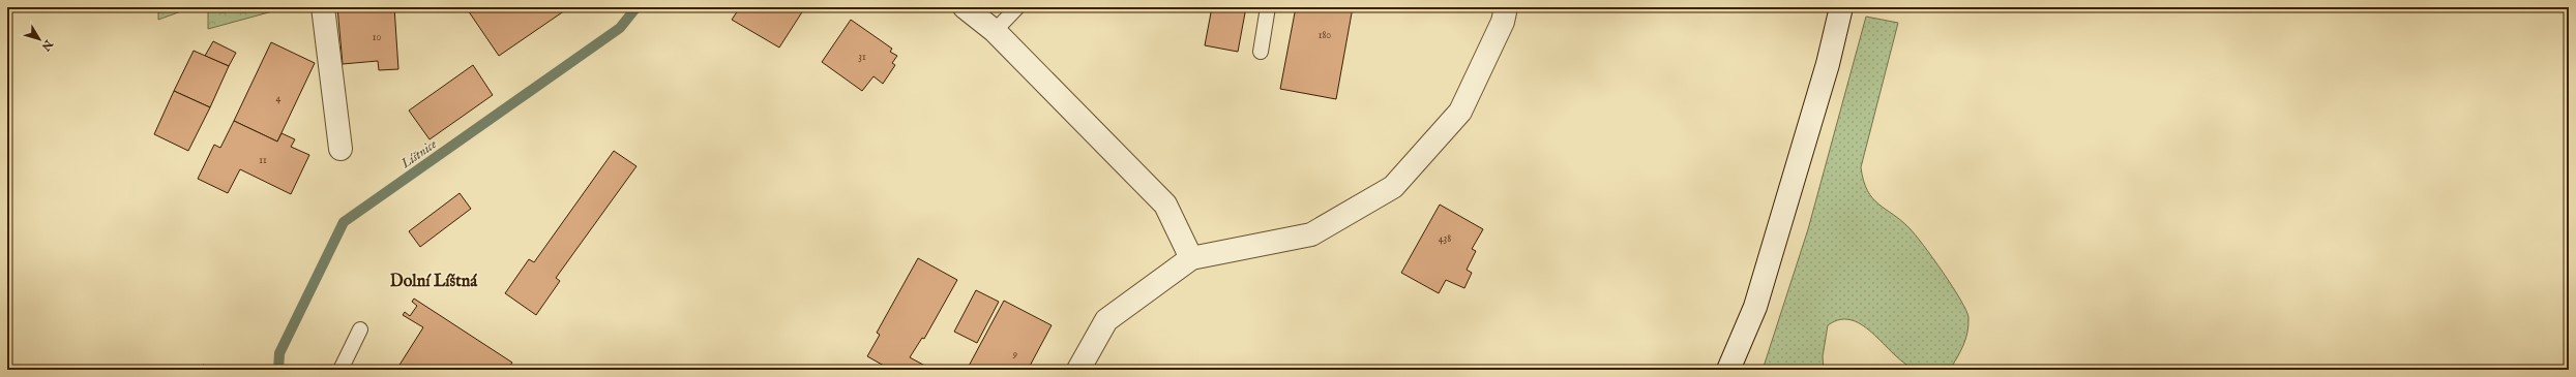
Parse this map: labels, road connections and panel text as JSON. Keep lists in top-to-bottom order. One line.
{"districts":["Dolní Líštná"],"water":["Líštnice"],"house_numbers":["180","10","31","4","11","438","9"],"north":"bottom right"}
